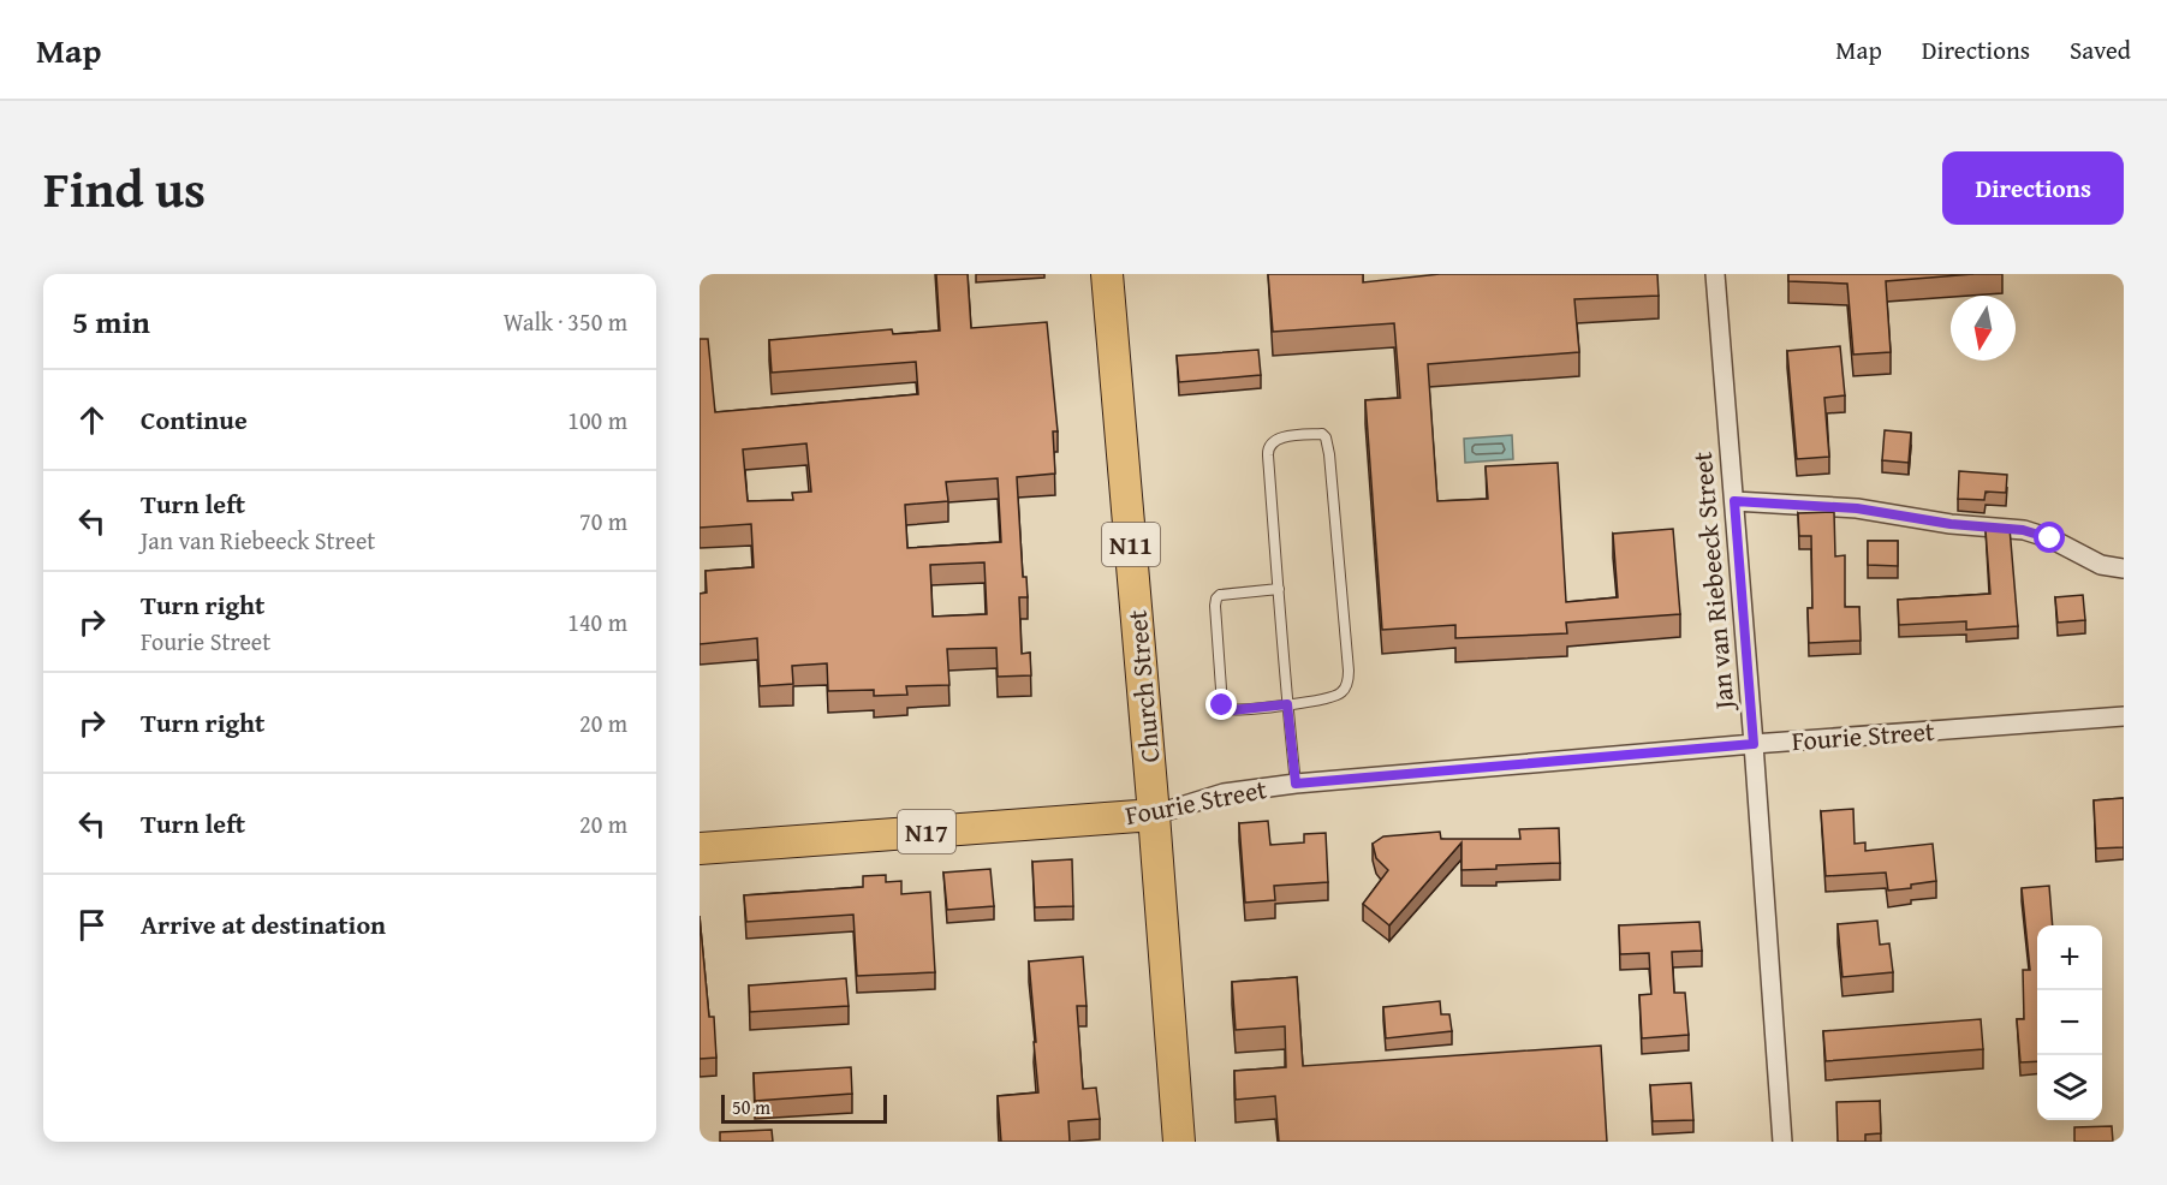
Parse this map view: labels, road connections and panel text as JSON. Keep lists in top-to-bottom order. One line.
{"streets":{"highway":["N11","Church Street","Fourie Street","N17"],"street":["Jan van Riebeeck Street"]},"crossings":[["Jan van Riebeeck Street","Fourie Street"],["Church Street","Fourie Street"]],"scale_bar":"50 m","north":"bottom","page":{"header":"Map","nav":["Map","Directions","Saved"],"title":"Find us","buttons":"Directions","heading":["5 min","Walk · 350 m"],"list":[["Continue","100 m"],["Turn left","Jan van Riebeeck Street","70 m"],["Turn right","Fourie Street","140 m"],["Turn right","20 m"],["Turn left","20 m"],"Arrive at destination"],"map_buttons":["+","−"],"scale":"50 m"}}
